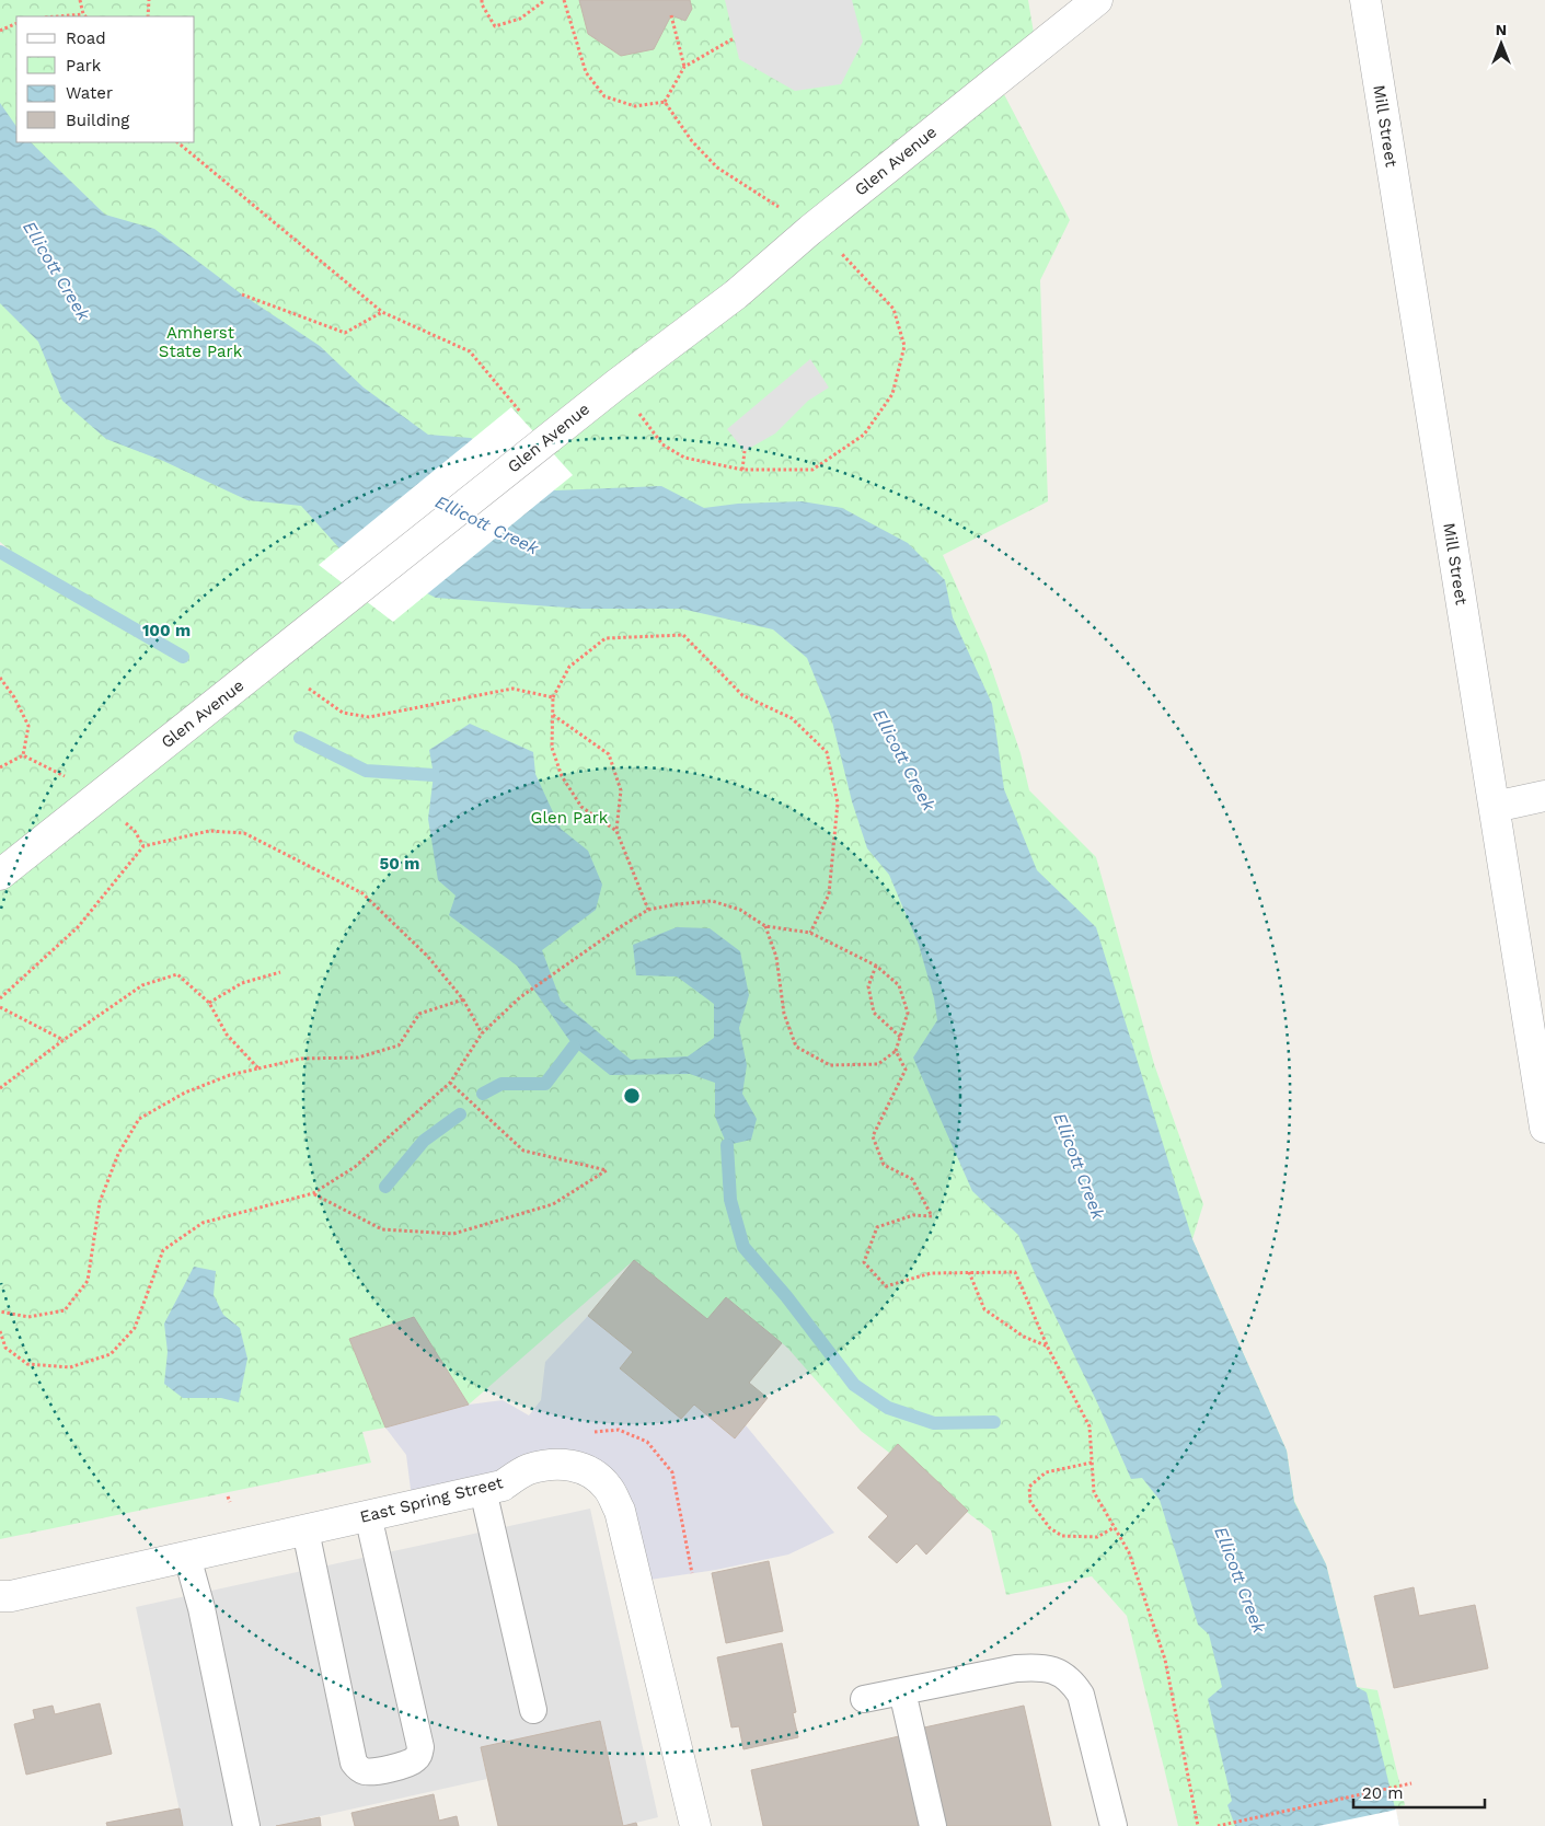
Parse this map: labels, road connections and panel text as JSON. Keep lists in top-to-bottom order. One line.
{"streets":{"street":["Mill Street","Glen Avenue","East Spring Street"]},"water":["Ellicott Creek"],"parks":["Amherst State Park","Glen Park"],"legend":["Road","Park","Water","Building"],"scale_bar":"20 m","north":"top","rings":["100 m","50 m"]}
